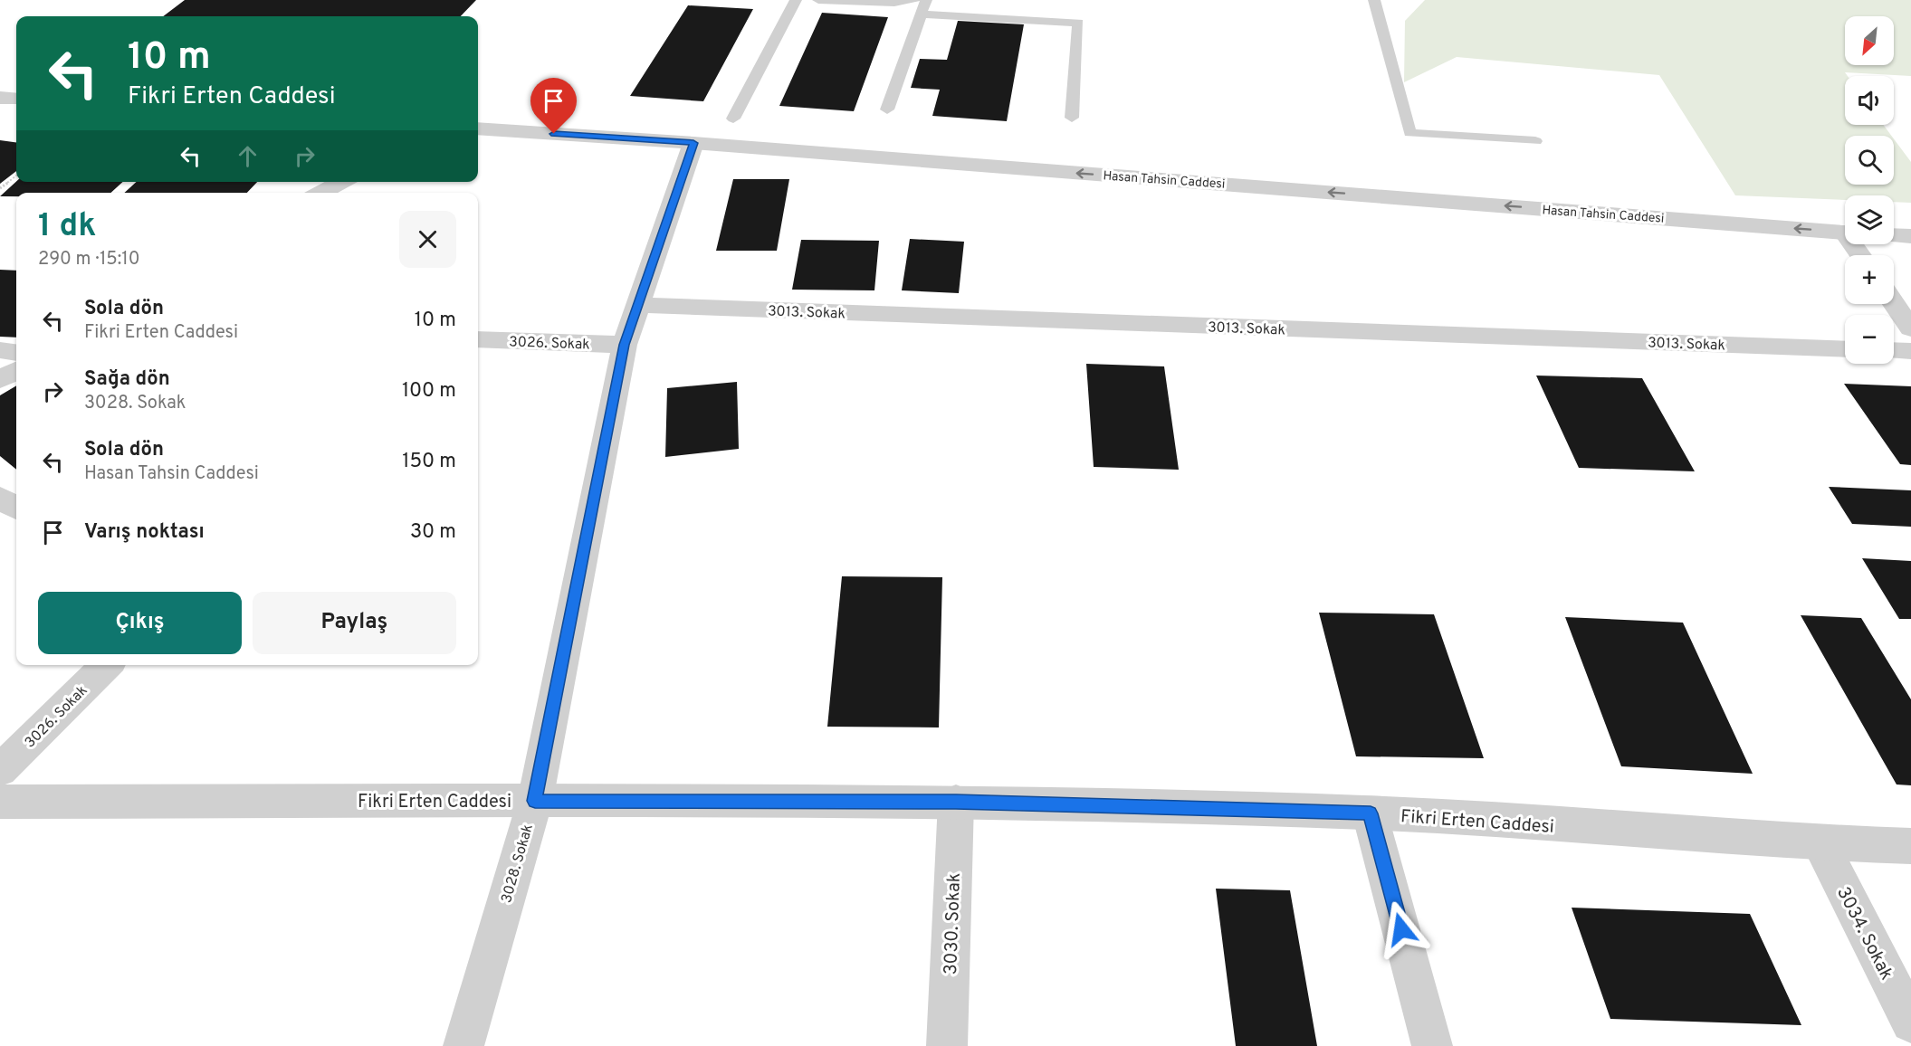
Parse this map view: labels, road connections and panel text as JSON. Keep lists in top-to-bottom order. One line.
{"streets":{"street":["Hasan Tahsin Caddesi","3013. Sokak","3026. Sokak","Fikri Erten Caddesi","3028. Sokak","3030. Sokak","3034. Sokak"]},"crossings":[["Hasan Tahsin Caddesi","3028. Sokak"],["3013. Sokak","3028. Sokak"],["3026. Sokak","3028. Sokak"],["Fikri Erten Caddesi","3028. Sokak"],["Fikri Erten Caddesi","3030. Sokak"],["Fikri Erten Caddesi","3034. Sokak"]],"one_way":["Hasan Tahsin Caddesi"],"north":"bottom left","page":{"map_buttons":["+","−"],"turn":["10 m","Fikri Erten Caddesi"],"heading":["1 dk","290 m · 15:10"],"list":[{"name":"Sola dön","note":"Fikri Erten Caddesi","value":"10 m"},{"name":"Sağa dön","note":"3028. Sokak","value":"100 m"},{"name":"Sola dön","note":"Hasan Tahsin Caddesi","value":"150 m"},{"name":"Varış noktası","value":"30 m"}],"buttons":["Çıkış","Paylaş"]}}
